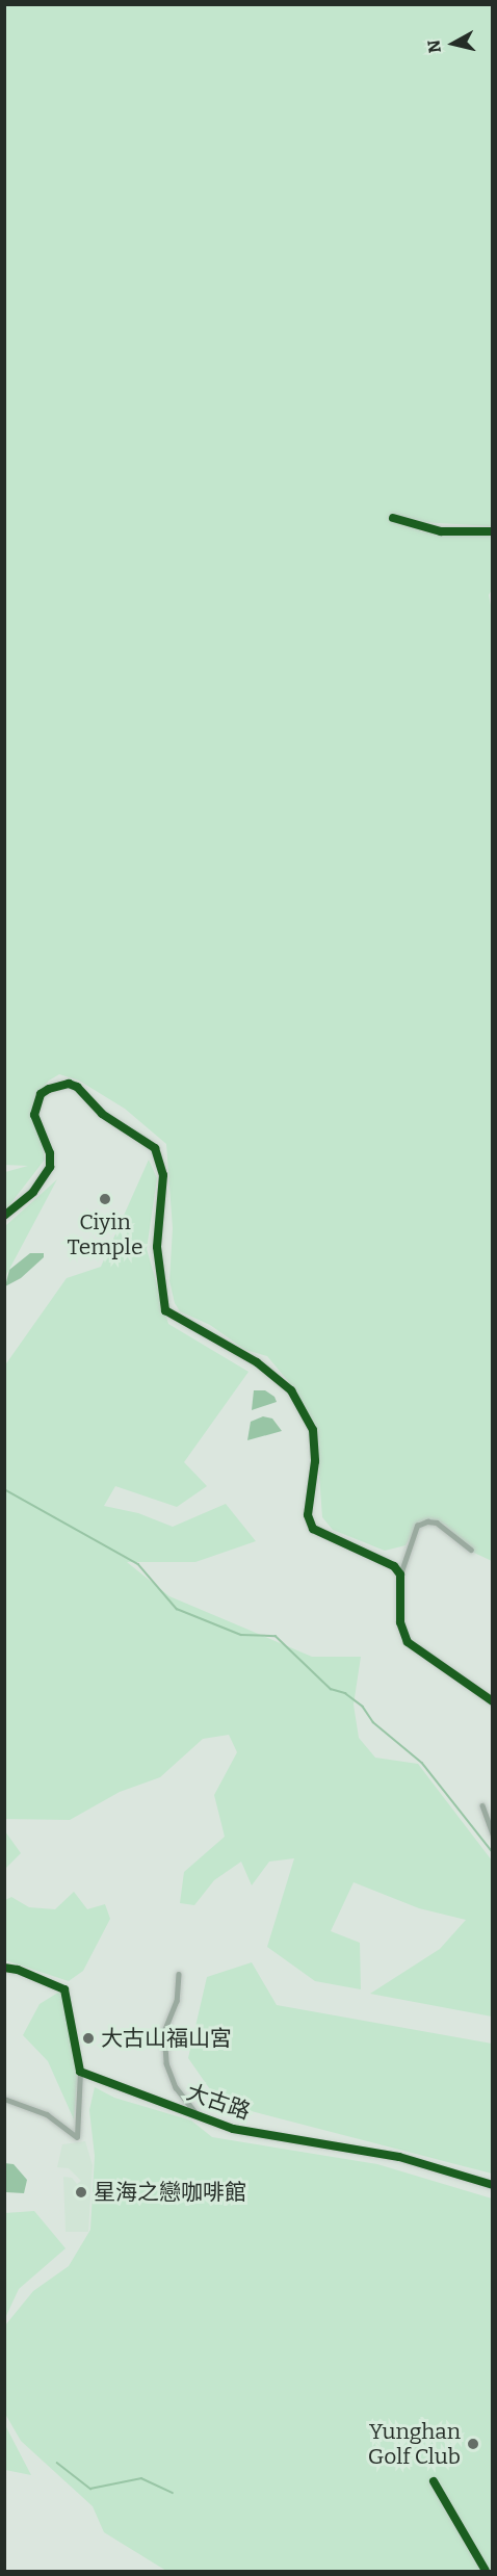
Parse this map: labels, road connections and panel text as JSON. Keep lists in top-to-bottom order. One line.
{"streets":{"street":["大古路"]},"places":["Ciyin Temple","大古山福山宮","星海之戀咖啡館","Yunghan Golf Club"],"north":"left"}
